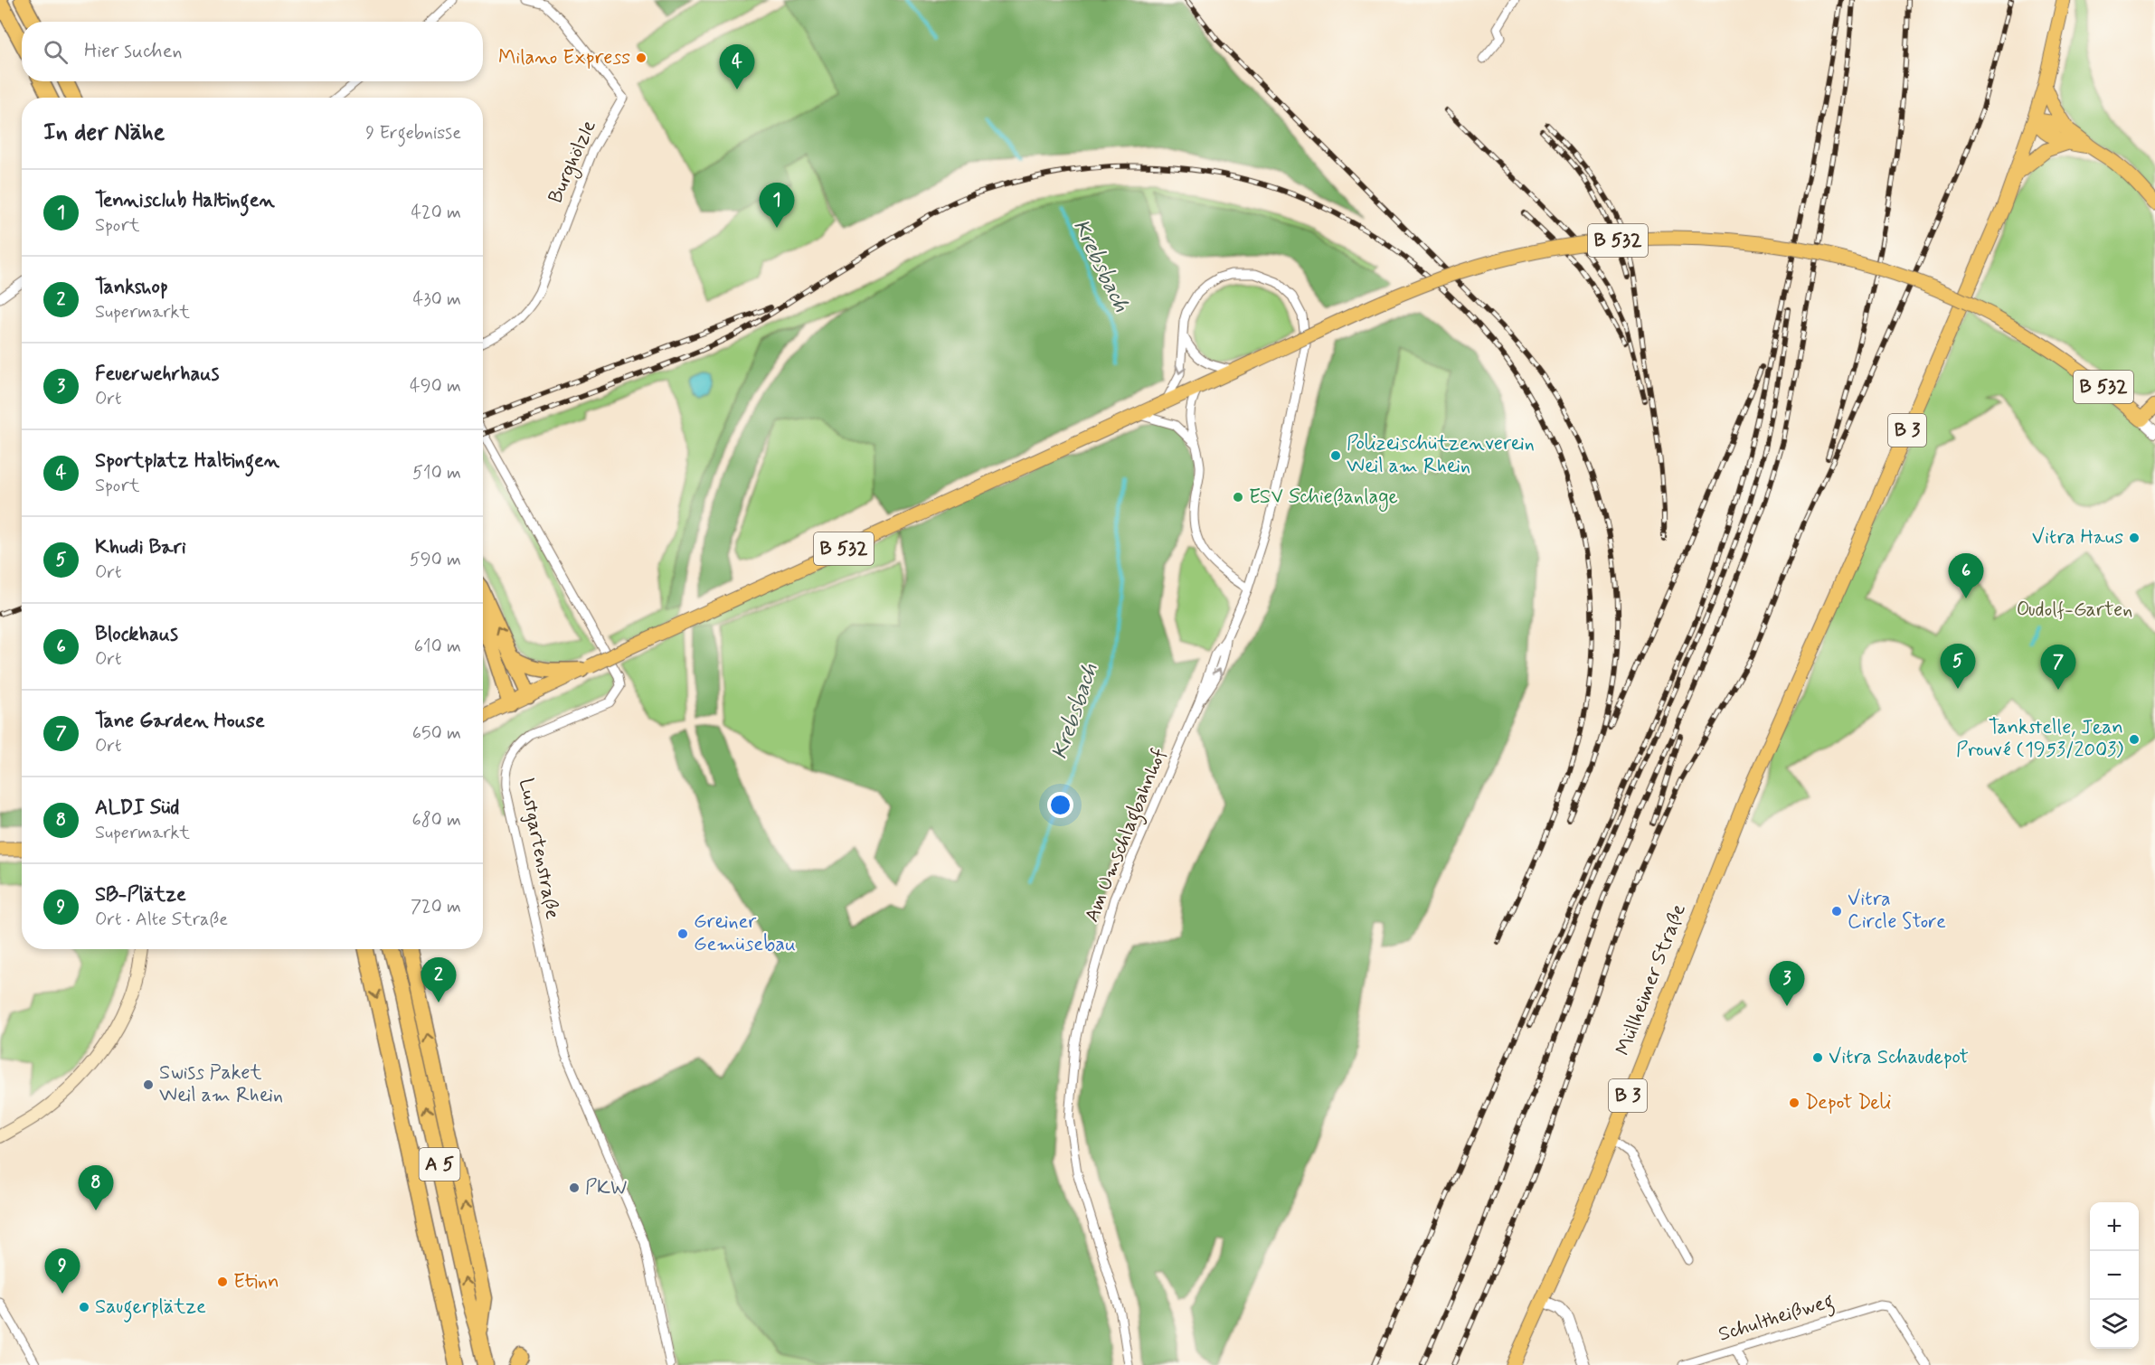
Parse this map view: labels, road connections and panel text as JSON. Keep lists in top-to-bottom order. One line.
{"streets":{"highway":["A 5"],"main road":["B 532","B 3","Müllheimer Straße"],"street":["Burghölzle","Am Umschlagbahnhof","Lustgartenstraße","Schultheißweg"]},"crossings":[["B 532","Am Umschlagbahnhof"],["B 3","Müllheimer Straße"]],"water":["Krebsbach"],"parks":["Oudolf-Garten"],"places":["Milano Express","Polizeischützenverein Weil am Rhein","ESV Schießanlage","Vitra Haus","Tankstelle, Jean Prouvé (1953/2003)","Vitra Circle Store","Greiner Gemüsebau","Vitra Schaudepot","Swiss Paket Weil am Rhein","Depot Deli","PKW","Etinn","Saugerplätze"],"page":{"search":"Hier suchen","pins":["4","1","6","5","7","2","3","8","9"],"heading":["In der Nähe","9 Ergebnisse"],"list":[{"mark":"1","name":"Tennisclub Haltingen","note":"Sport","value":"420 m"},{"mark":"2","name":"Tankshop","note":"Supermarkt","value":"430 m"},{"mark":"3","name":"Feuerwehrhaus","note":"Ort","value":"490 m"},{"mark":"4","name":"Sportplatz Haltingen","note":"Sport","value":"510 m"},{"mark":"5","name":"Khudi Bari","note":"Ort","value":"590 m"},{"mark":"6","name":"Blockhaus","note":"Ort","value":"610 m"},{"mark":"7","name":"Tane Garden House","note":"Ort","value":"650 m"},{"mark":"8","name":"ALDI Süd","note":"Supermarkt","value":"680 m"},{"mark":"9","name":"SB-Plätze","note":"Ort · Alte Straße","value":"720 m"}],"map_buttons":["+","−"]}}
